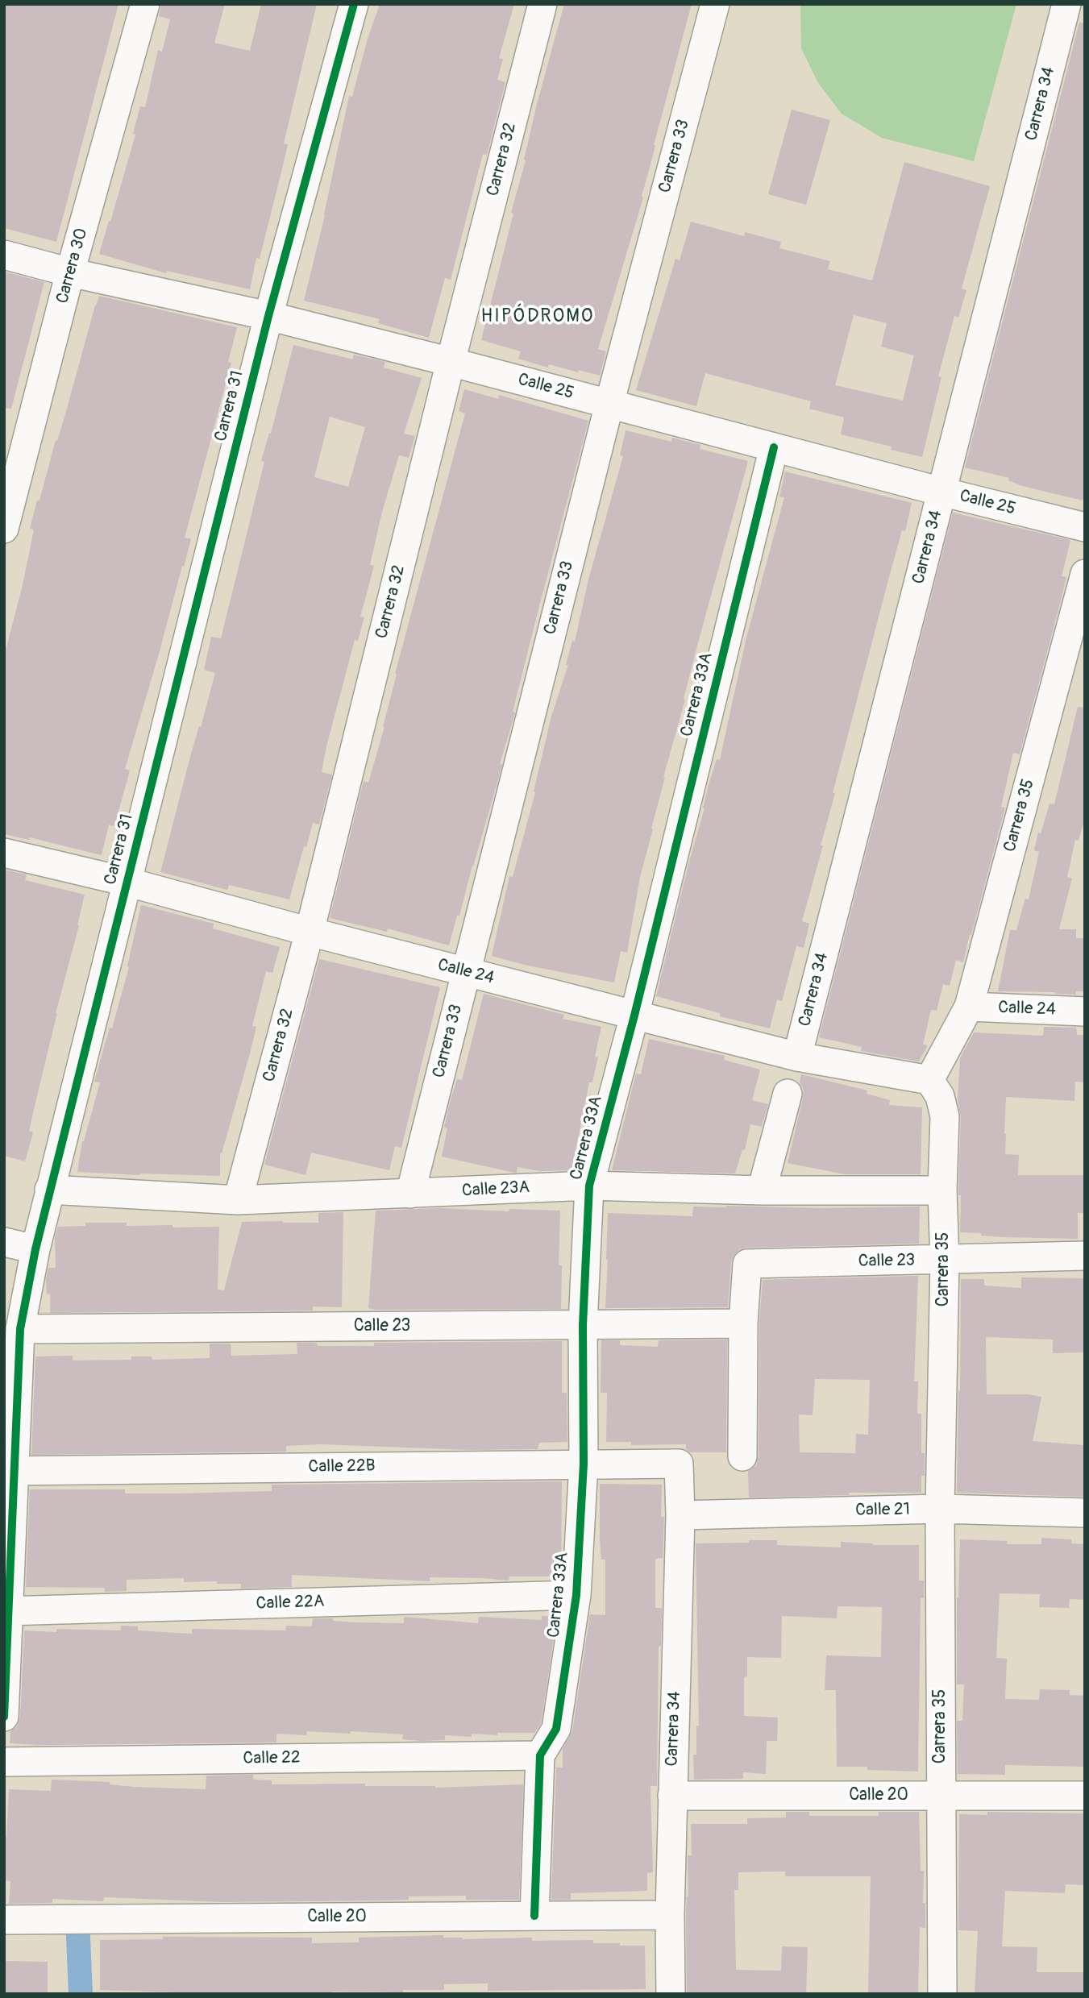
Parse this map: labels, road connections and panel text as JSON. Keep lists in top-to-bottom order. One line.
{"streets":{"street":["Carrera 34","Carrera 33","Carrera 32","Carrera 30","Calle 25","Carrera 31","Carrera 33A","Carrera 35","Calle 24","Calle 23A","Calle 23","Calle 22B","Calle 21","Calle 22A","Calle 22","Calle 20"]},"crossings":[["Carrera 34","Calle 25"],["Carrera 34","Calle 24"],["Carrera 34","Calle 22B"],["Carrera 34","Calle 21"],["Carrera 34","Calle 20"],["Carrera 33","Calle 25"],["Carrera 33","Calle 24"],["Carrera 33","Calle 23A"],["Carrera 32","Calle 25"],["Carrera 32","Calle 24"],["Carrera 32","Calle 23A"],["Carrera 30","Calle 25"],["Calle 25","Carrera 31"],["Calle 25","Carrera 33A"],["Carrera 31","Calle 24"],["Carrera 31","Calle 23A"],["Carrera 31","Calle 23"],["Carrera 31","Calle 22B"],["Carrera 31","Calle 22A"],["Carrera 33A","Calle 24"],["Carrera 33A","Calle 23A"],["Carrera 33A","Calle 23"],["Carrera 33A","Calle 22B"],["Carrera 33A","Calle 22A"],["Carrera 33A","Calle 22"],["Carrera 33A","Calle 20"],["Carrera 35","Calle 24"],["Carrera 35","Calle 23A"],["Carrera 35","Calle 23"],["Carrera 35","Calle 21"],["Carrera 35","Calle 20"]],"districts":["HIPÓDROMO"]}
